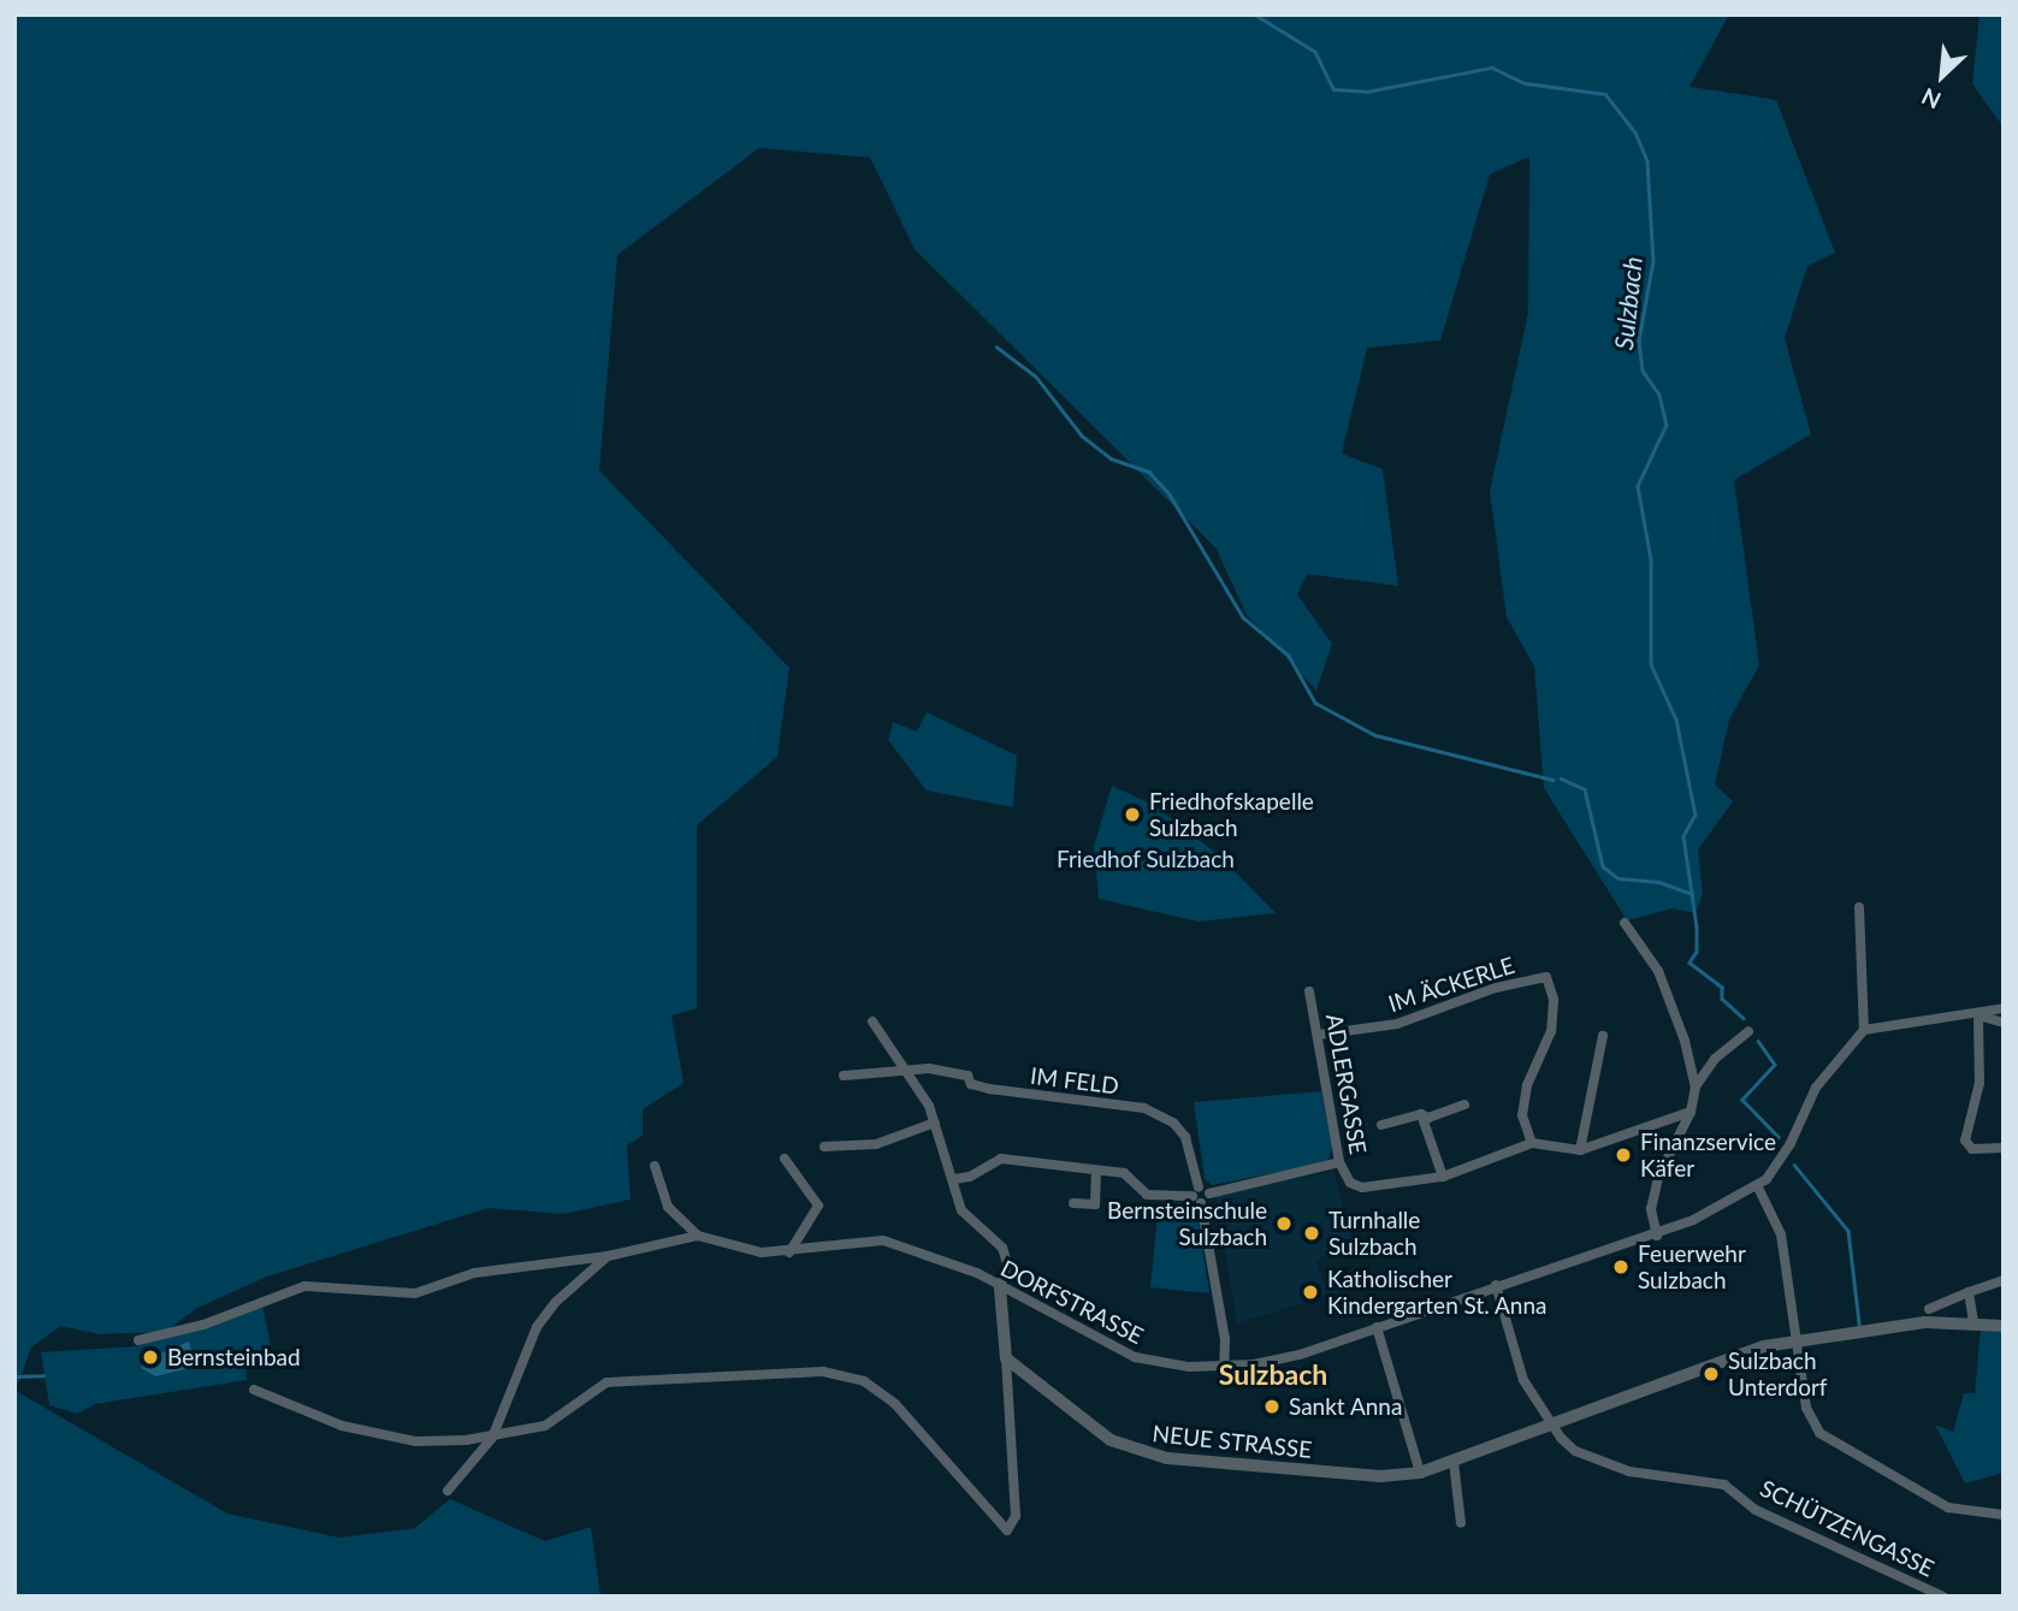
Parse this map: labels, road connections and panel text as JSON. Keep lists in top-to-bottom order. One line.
{"streets":{"street":["IM ÄCKERLE","IM FELD","ADLERGASSE","DORFSTRASSE","NEUE STRASSE","SCHÜTZENGASSE"]},"crossings":[["IM ÄCKERLE","ADLERGASSE"],["IM FELD","DORFSTRASSE"],["DORFSTRASSE","SCHÜTZENGASSE"],["NEUE STRASSE","SCHÜTZENGASSE"]],"districts":["Sulzbach"],"water":["Sulzbach"],"parks":["Friedhof Sulzbach"],"places":["Friedhofskapelle Sulzbach","Finanzservice Käfer","Bernsteinschule Sulzbach","Turnhalle Sulzbach","Feuerwehr Sulzbach","Katholischer Kindergarten St. Anna","Bernsteinbad","Sulzbach Unterdorf","Sankt Anna"],"north":"bottom left"}
